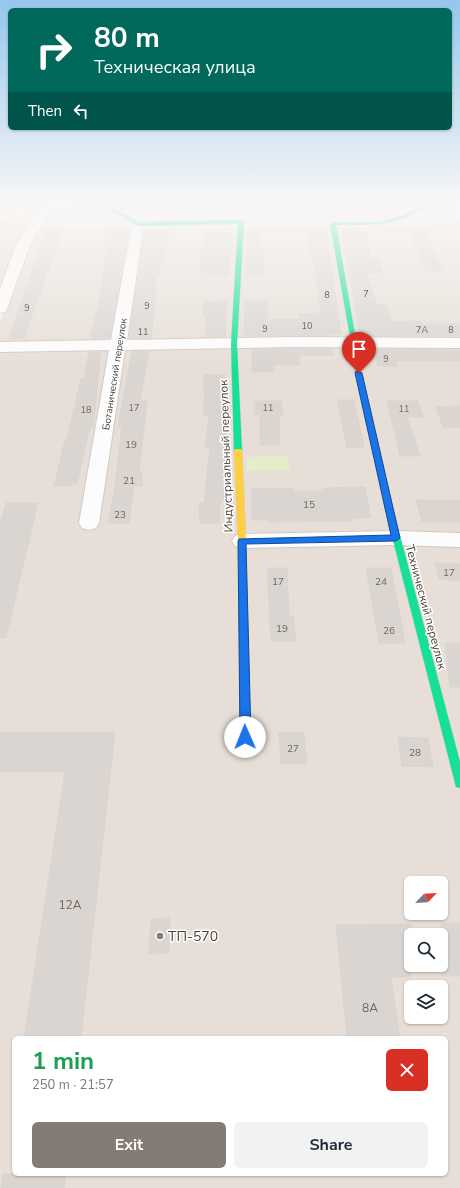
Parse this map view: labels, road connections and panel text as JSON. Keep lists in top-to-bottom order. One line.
{"streets":{"street":["Ботанический переулок","Индустриальный переулок","Технический переулок"]},"places":["ТП-570"],"house_numbers":["7","8","9","9","10","9","7А","8","11","9","17","11","11","18","19","21","15","23","17","17","24","19","26","27","28","12А","8А"],"north":"top right","page":{"turn":["80 m","Техническая улица"],"then":"Then","heading":["1 min","250 m · 21:57"],"buttons":["Exit","Share"]}}
